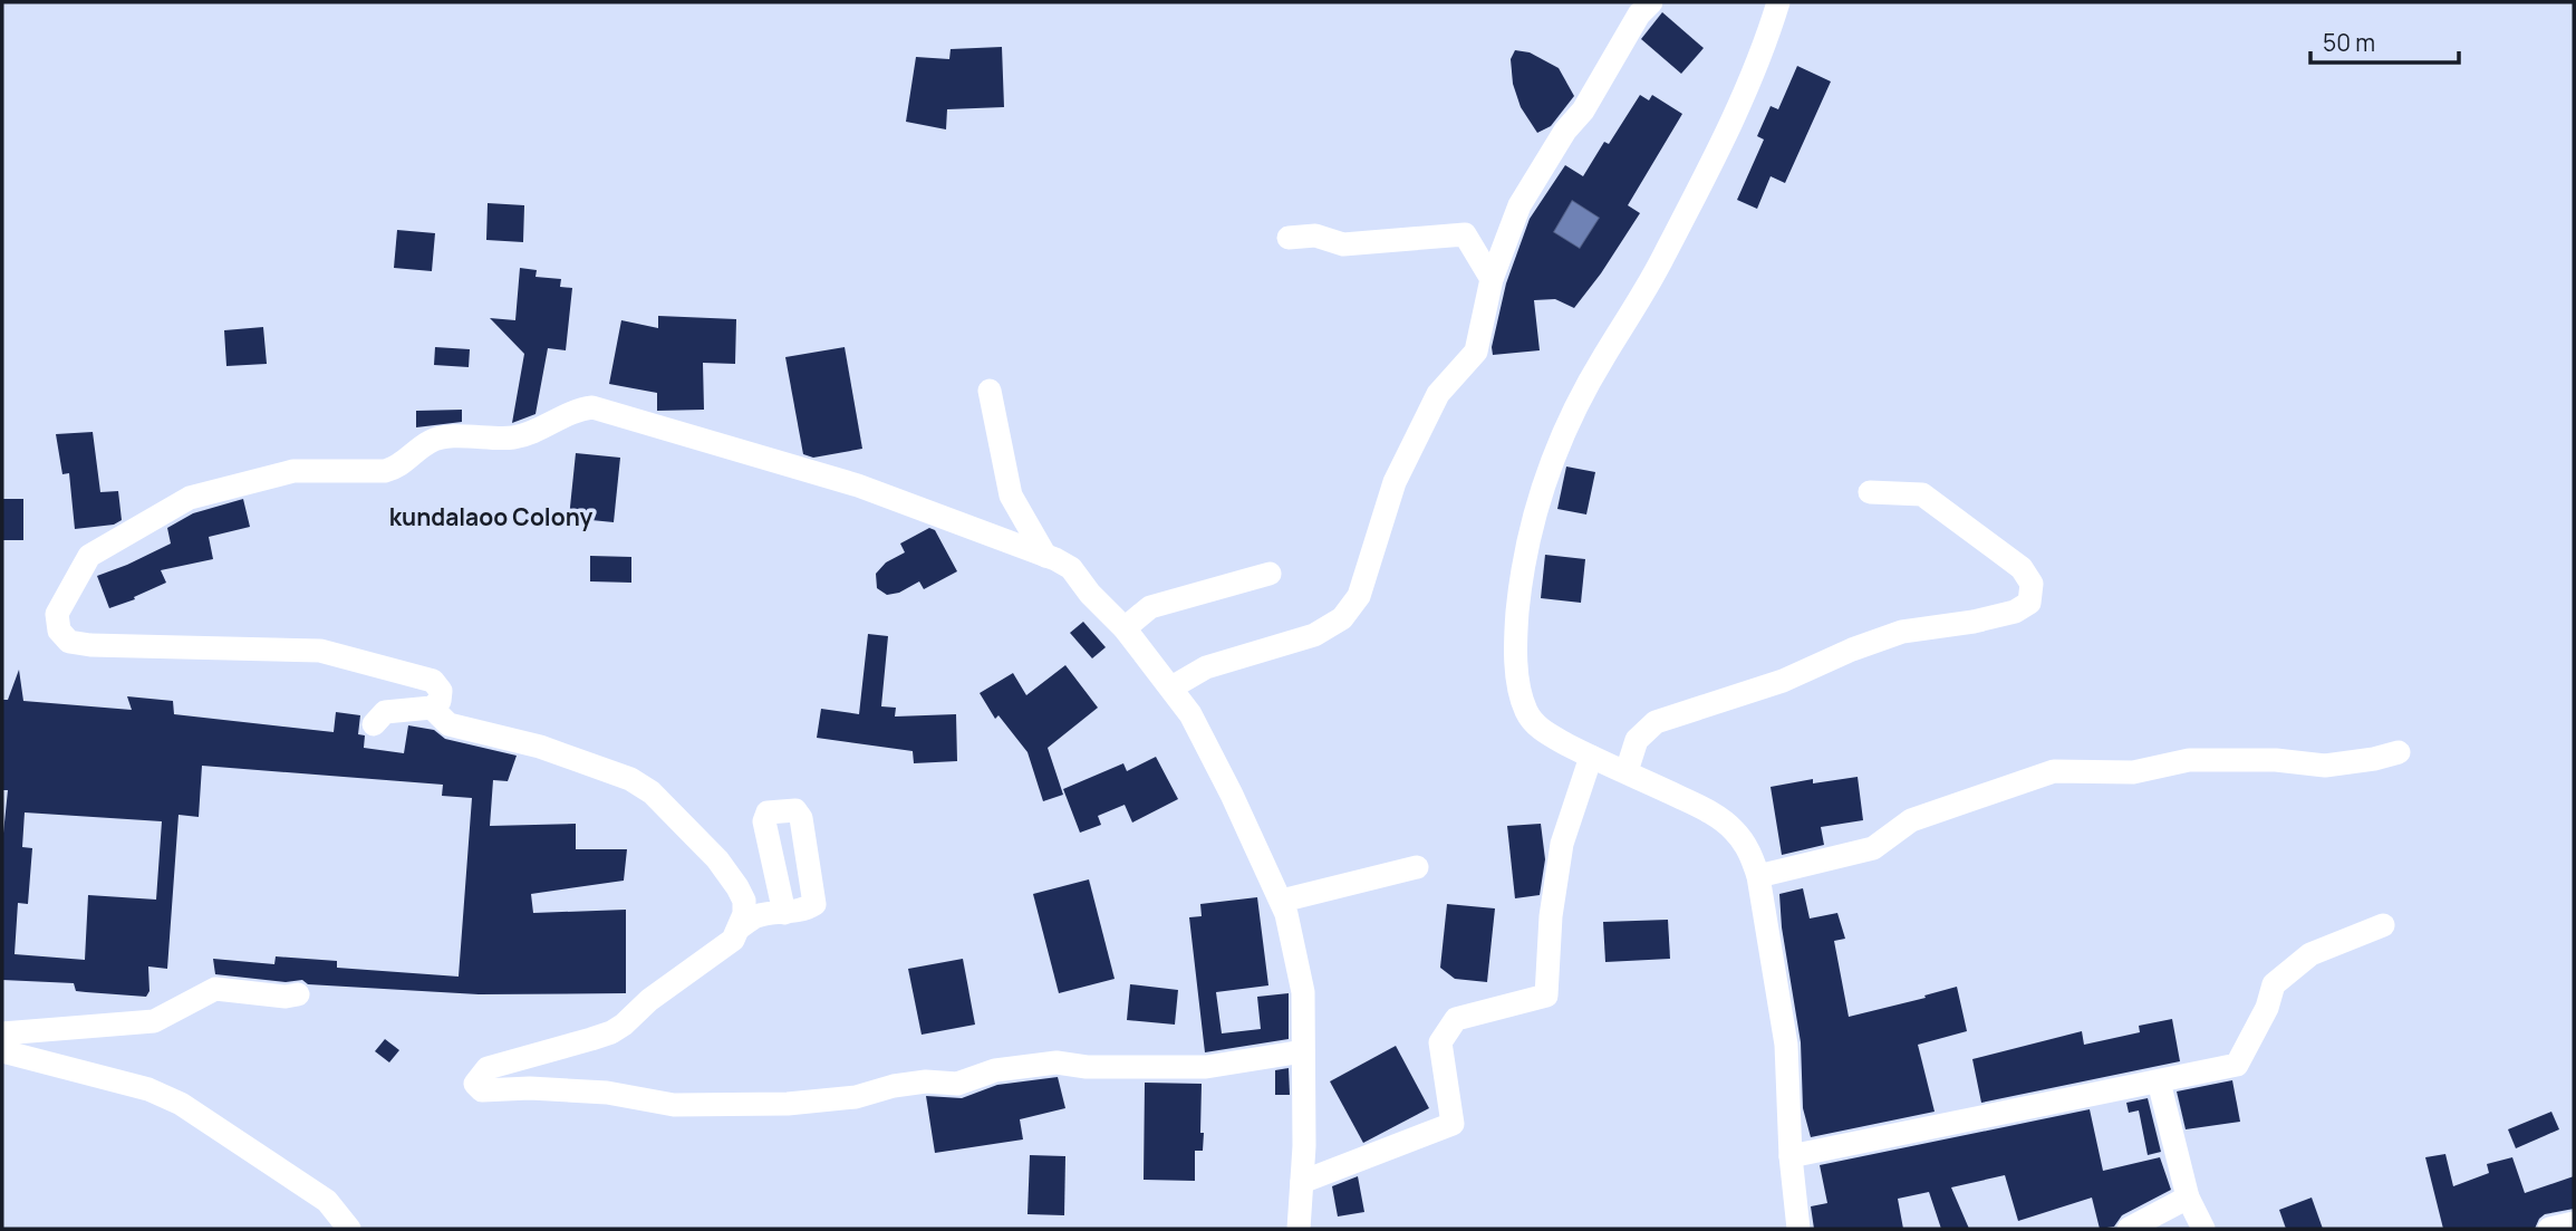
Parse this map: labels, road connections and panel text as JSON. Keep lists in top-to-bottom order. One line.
{"districts":["kundalaoo Colony"],"scale_bar":"50 m"}
